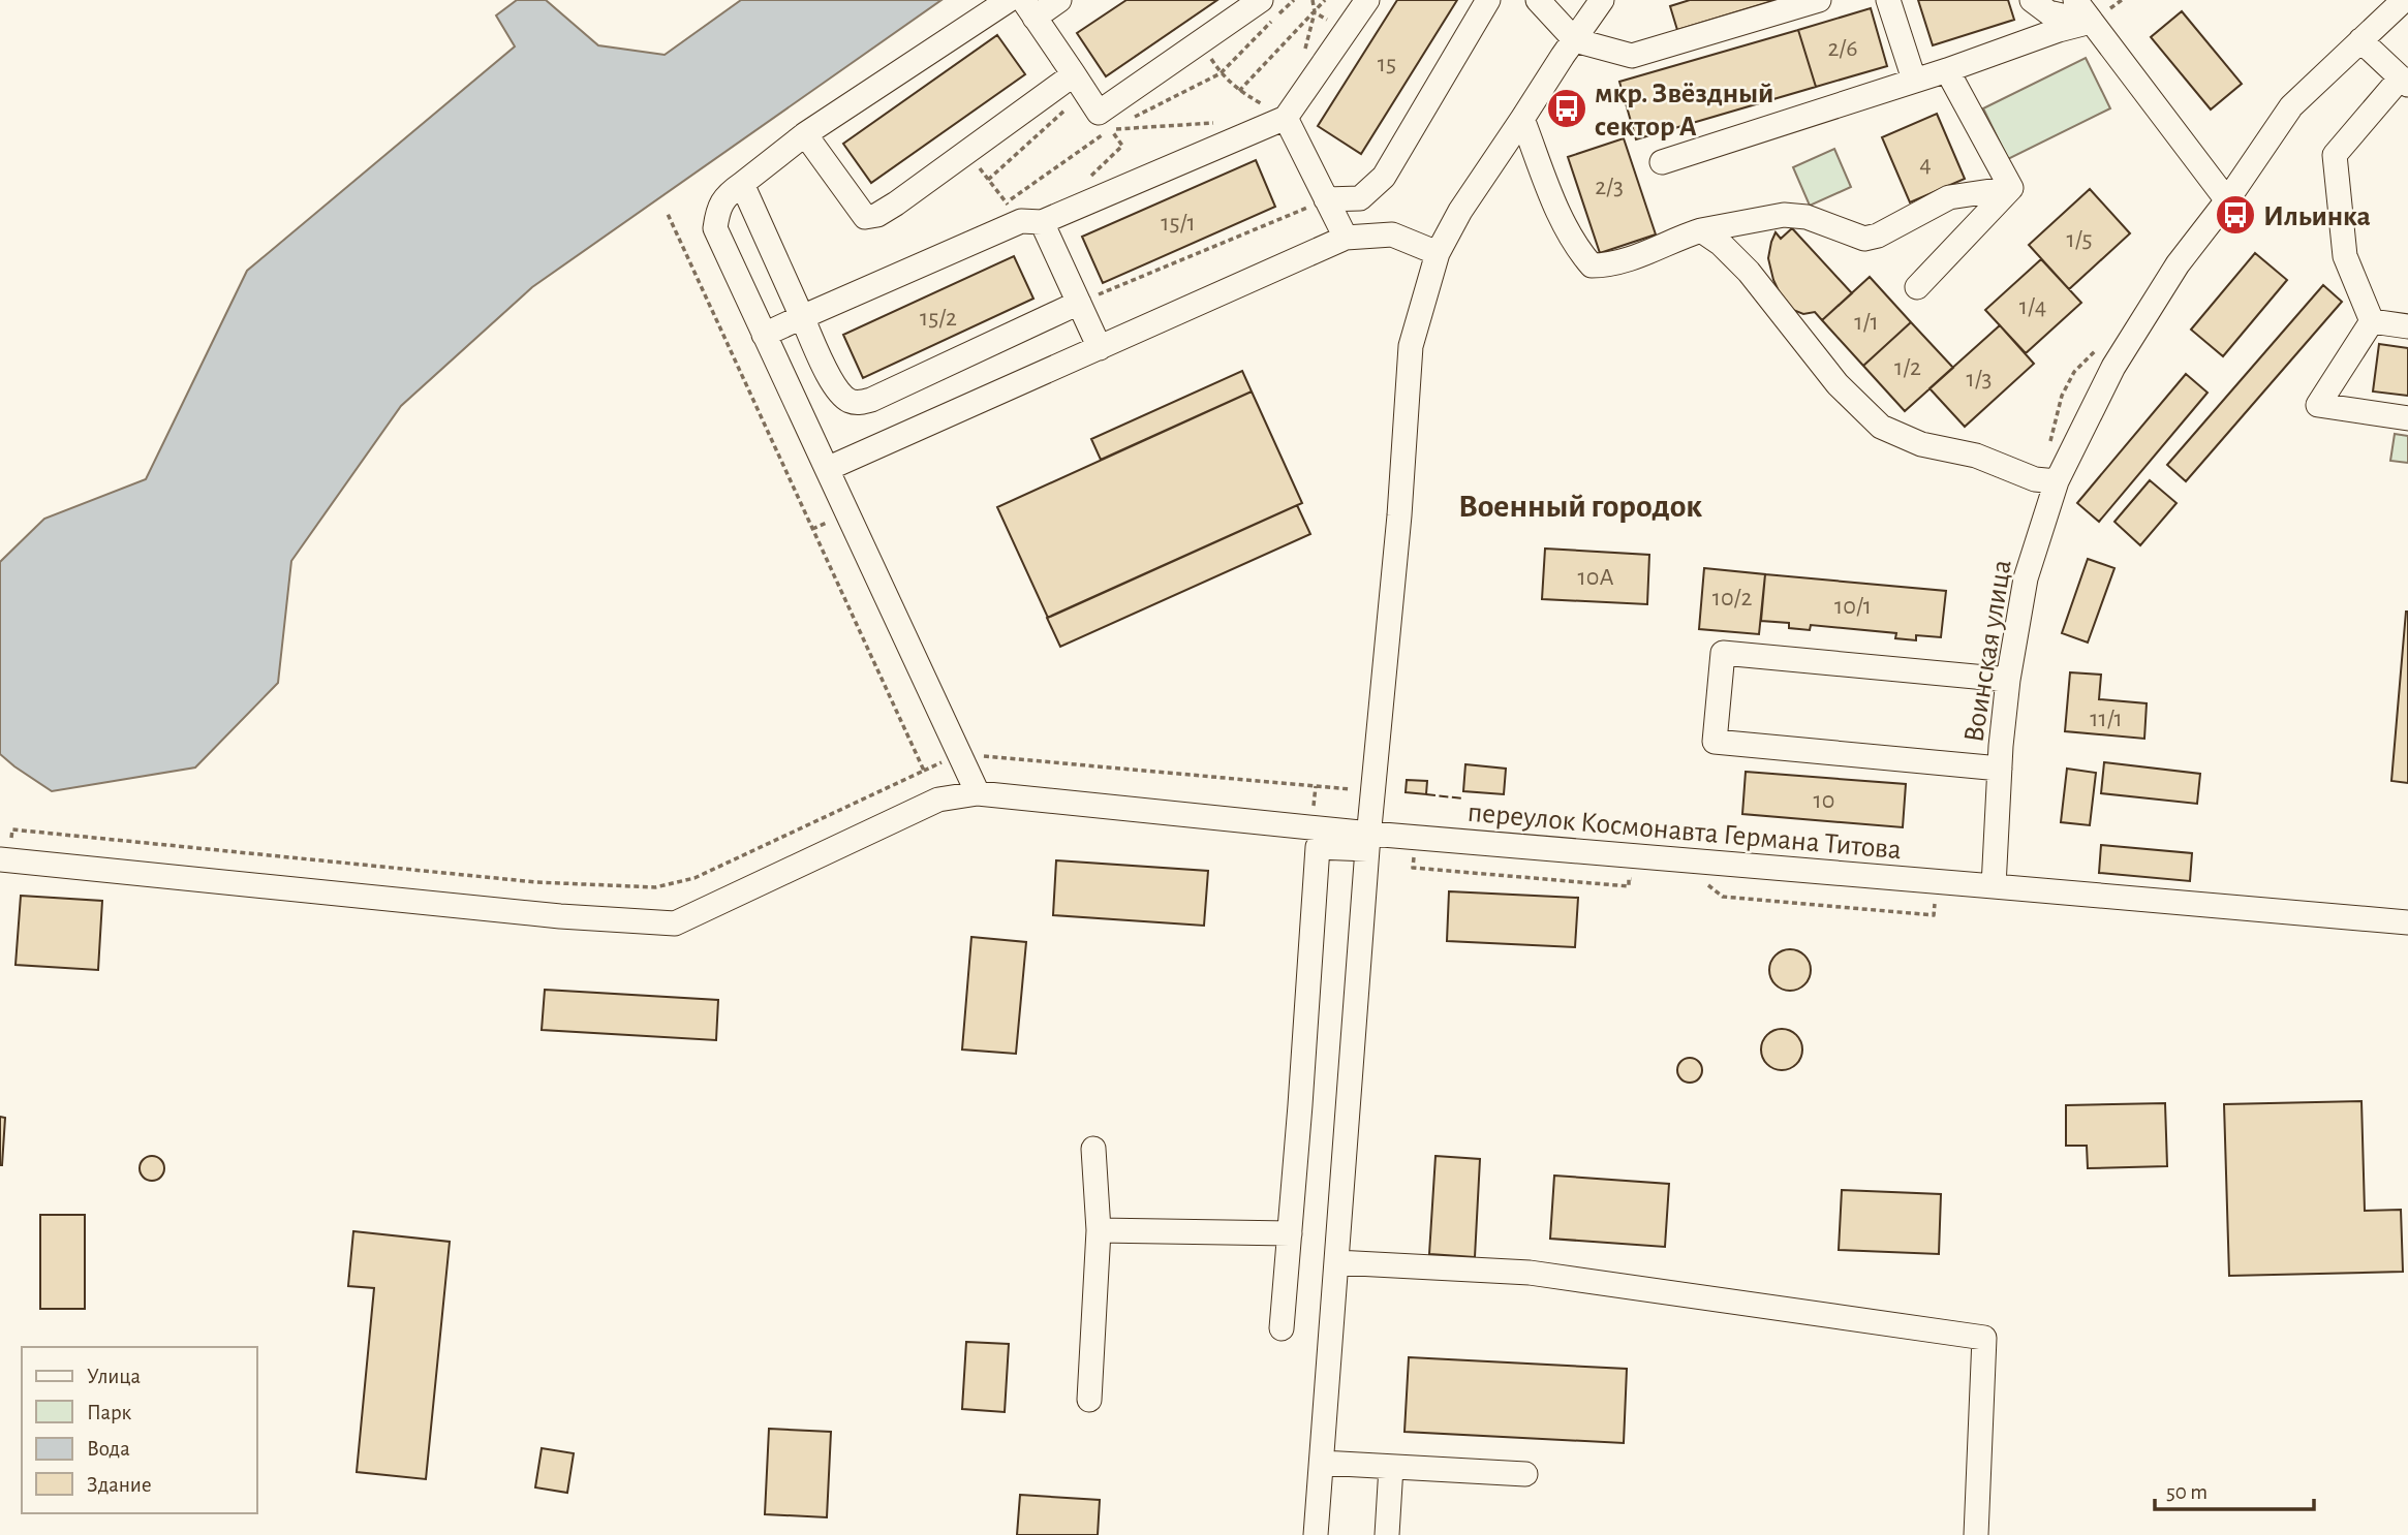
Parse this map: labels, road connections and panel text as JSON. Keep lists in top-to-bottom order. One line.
{"streets":{"street":["Воинская улица","переулок Космонавта Германа Титова"]},"crossings":[["Воинская улица","переулок Космонавта Германа Титова"]],"districts":["Военный городок"],"places":{"bus stop":["мкр. Звёздный сектор А","Ильинка"]},"house_numbers":["2/6","15","4","2/3","15/1","1/5","1/4","15/2","1/1","1/2","1/3","10А","10/2","10/1","11/1","10"],"legend":["Улица","Парк","Вода","Здание"],"scale_bar":"50 m"}
